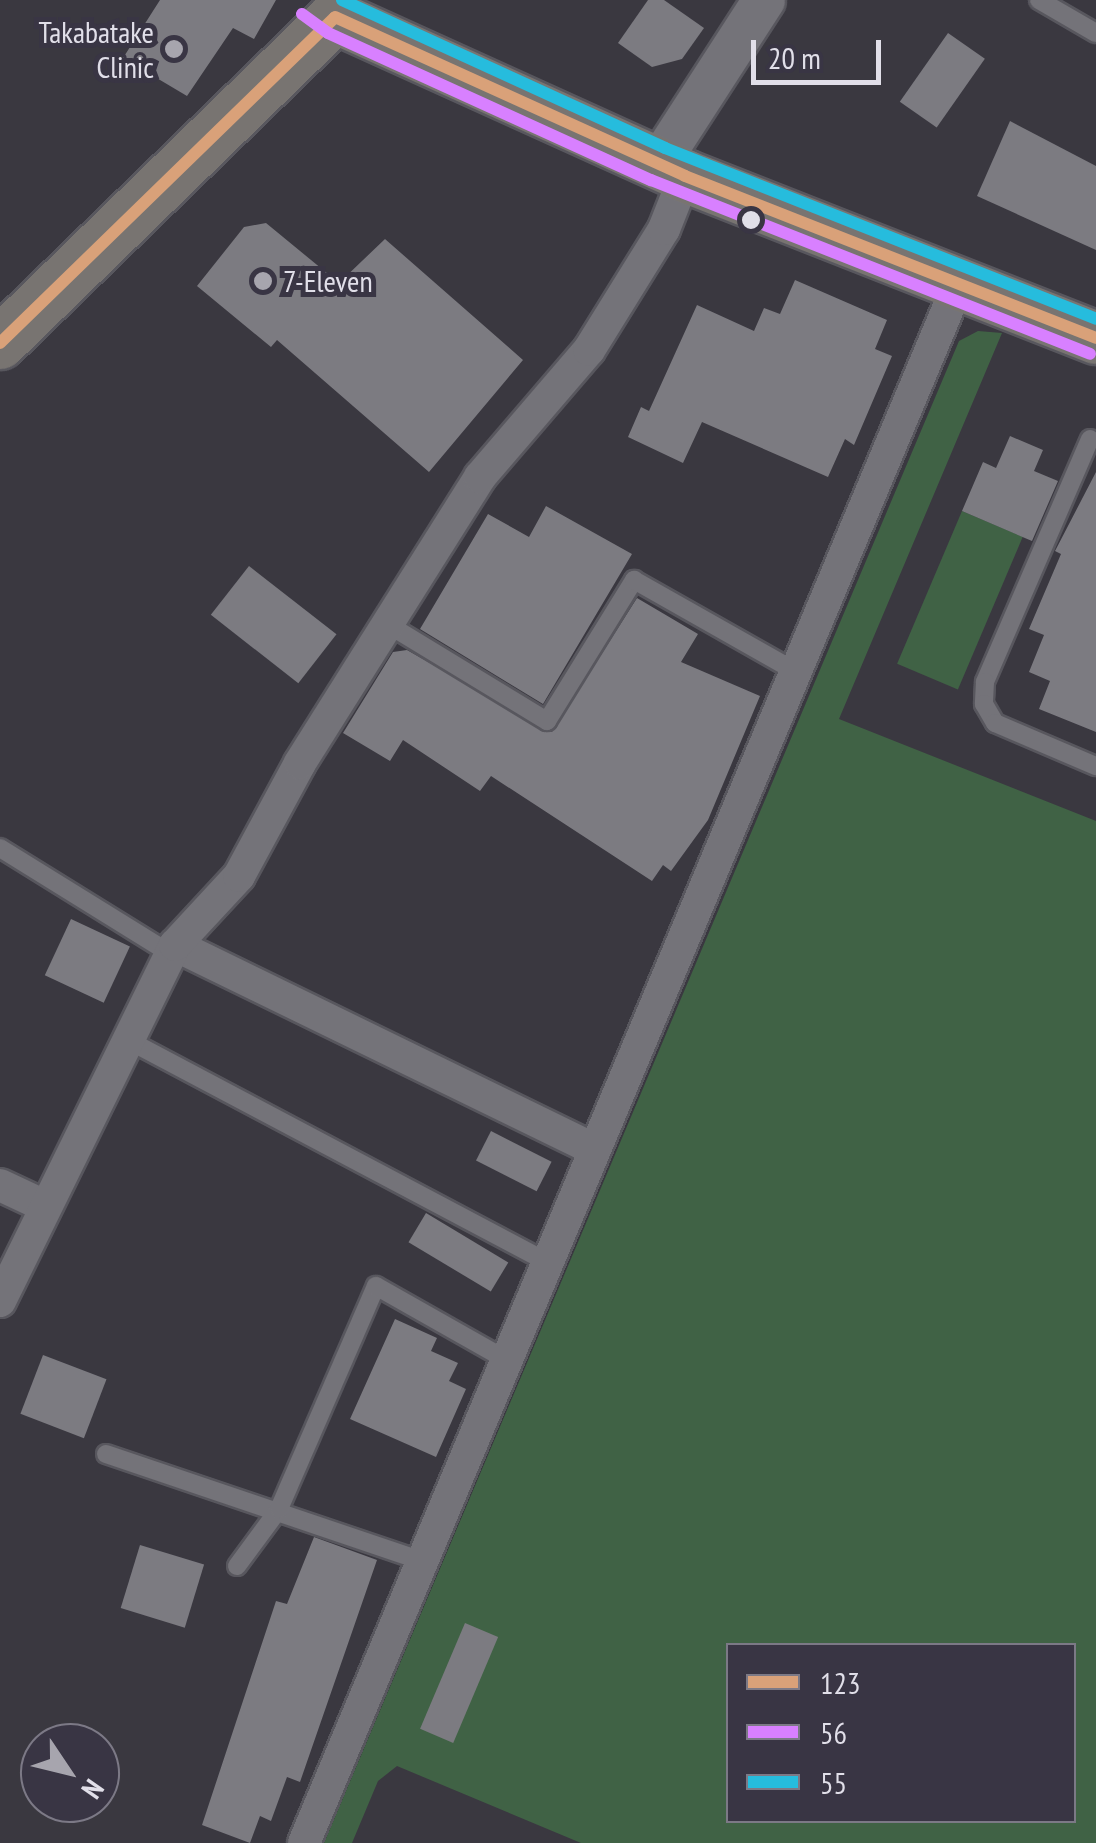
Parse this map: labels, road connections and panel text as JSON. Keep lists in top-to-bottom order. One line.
{"places":["Takabatake Clinic","7-Eleven"],"lines":["transit line 55","transit line 56","transit line 123"],"legend":["123","56","55"],"scale_bar":"20 m","north":"bottom right"}
